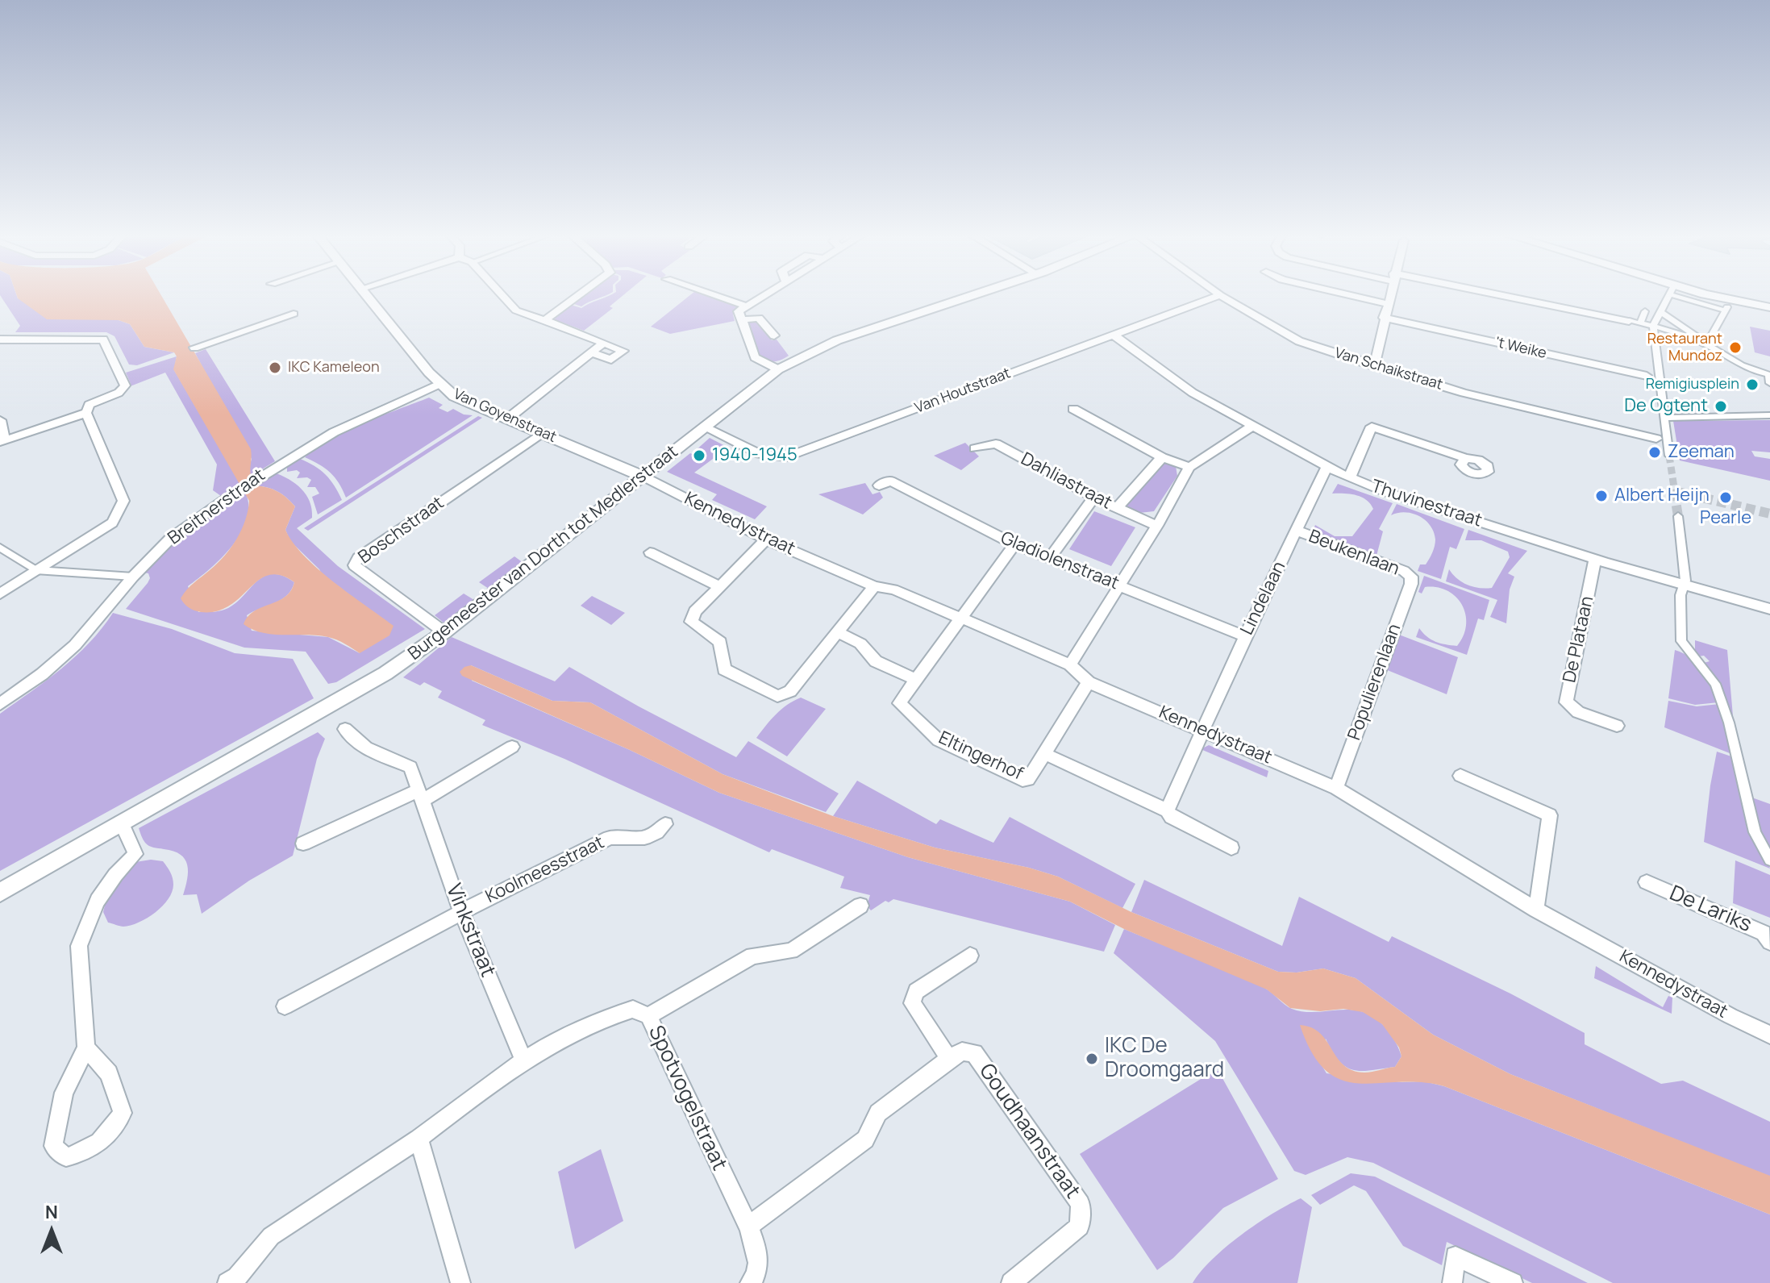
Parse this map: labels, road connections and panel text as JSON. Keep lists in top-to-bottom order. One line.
{"streets":{"street":["'t Weike","Van Schaikstraat","Van Houtstraat","Van Goyenstraat","Dahliastraat","Thuvinestraat","Breitnerstraat","Kennedystraat","Boschstraat","Burgemeester van Dorth tot Medlerstraat","Beukenlaan","Gladiolenstraat","Lindelaan","De Plataan","Populierenlaan","Eltingerhof","Koolmeesstraat","De Lariks","Vinkstraat","Spotvogelstraat","Goudhaanstraat"]},"crossings":[["Van Schaikstraat","Van Houtstraat"],["Van Houtstraat","Thuvinestraat"],["Van Houtstraat","Burgemeester van Dorth tot Medlerstraat"],["Van Goyenstraat","Breitnerstraat"],["Van Goyenstraat","Kennedystraat"],["Van Goyenstraat","Boschstraat"],["Van Goyenstraat","Burgemeester van Dorth tot Medlerstraat"],["Thuvinestraat","Lindelaan"],["Thuvinestraat","De Plataan"],["Kennedystraat","Burgemeester van Dorth tot Medlerstraat"],["Kennedystraat","Lindelaan"],["Kennedystraat","Populierenlaan"],["Kennedystraat","Eltingerhof"],["Boschstraat","Burgemeester van Dorth tot Medlerstraat"],["Beukenlaan","Lindelaan"],["Beukenlaan","Populierenlaan"],["Gladiolenstraat","Lindelaan"],["Gladiolenstraat","Eltingerhof"],["Koolmeesstraat","Vinkstraat"],["Vinkstraat","Spotvogelstraat"]],"places":["Restaurant Mundoz","IKC Kameleon","Remigiusplein","De Ogtent","Zeeman","1940-1945","Albert Heijn","Pearle","IKC De Droomgaard"],"north":"top"}
